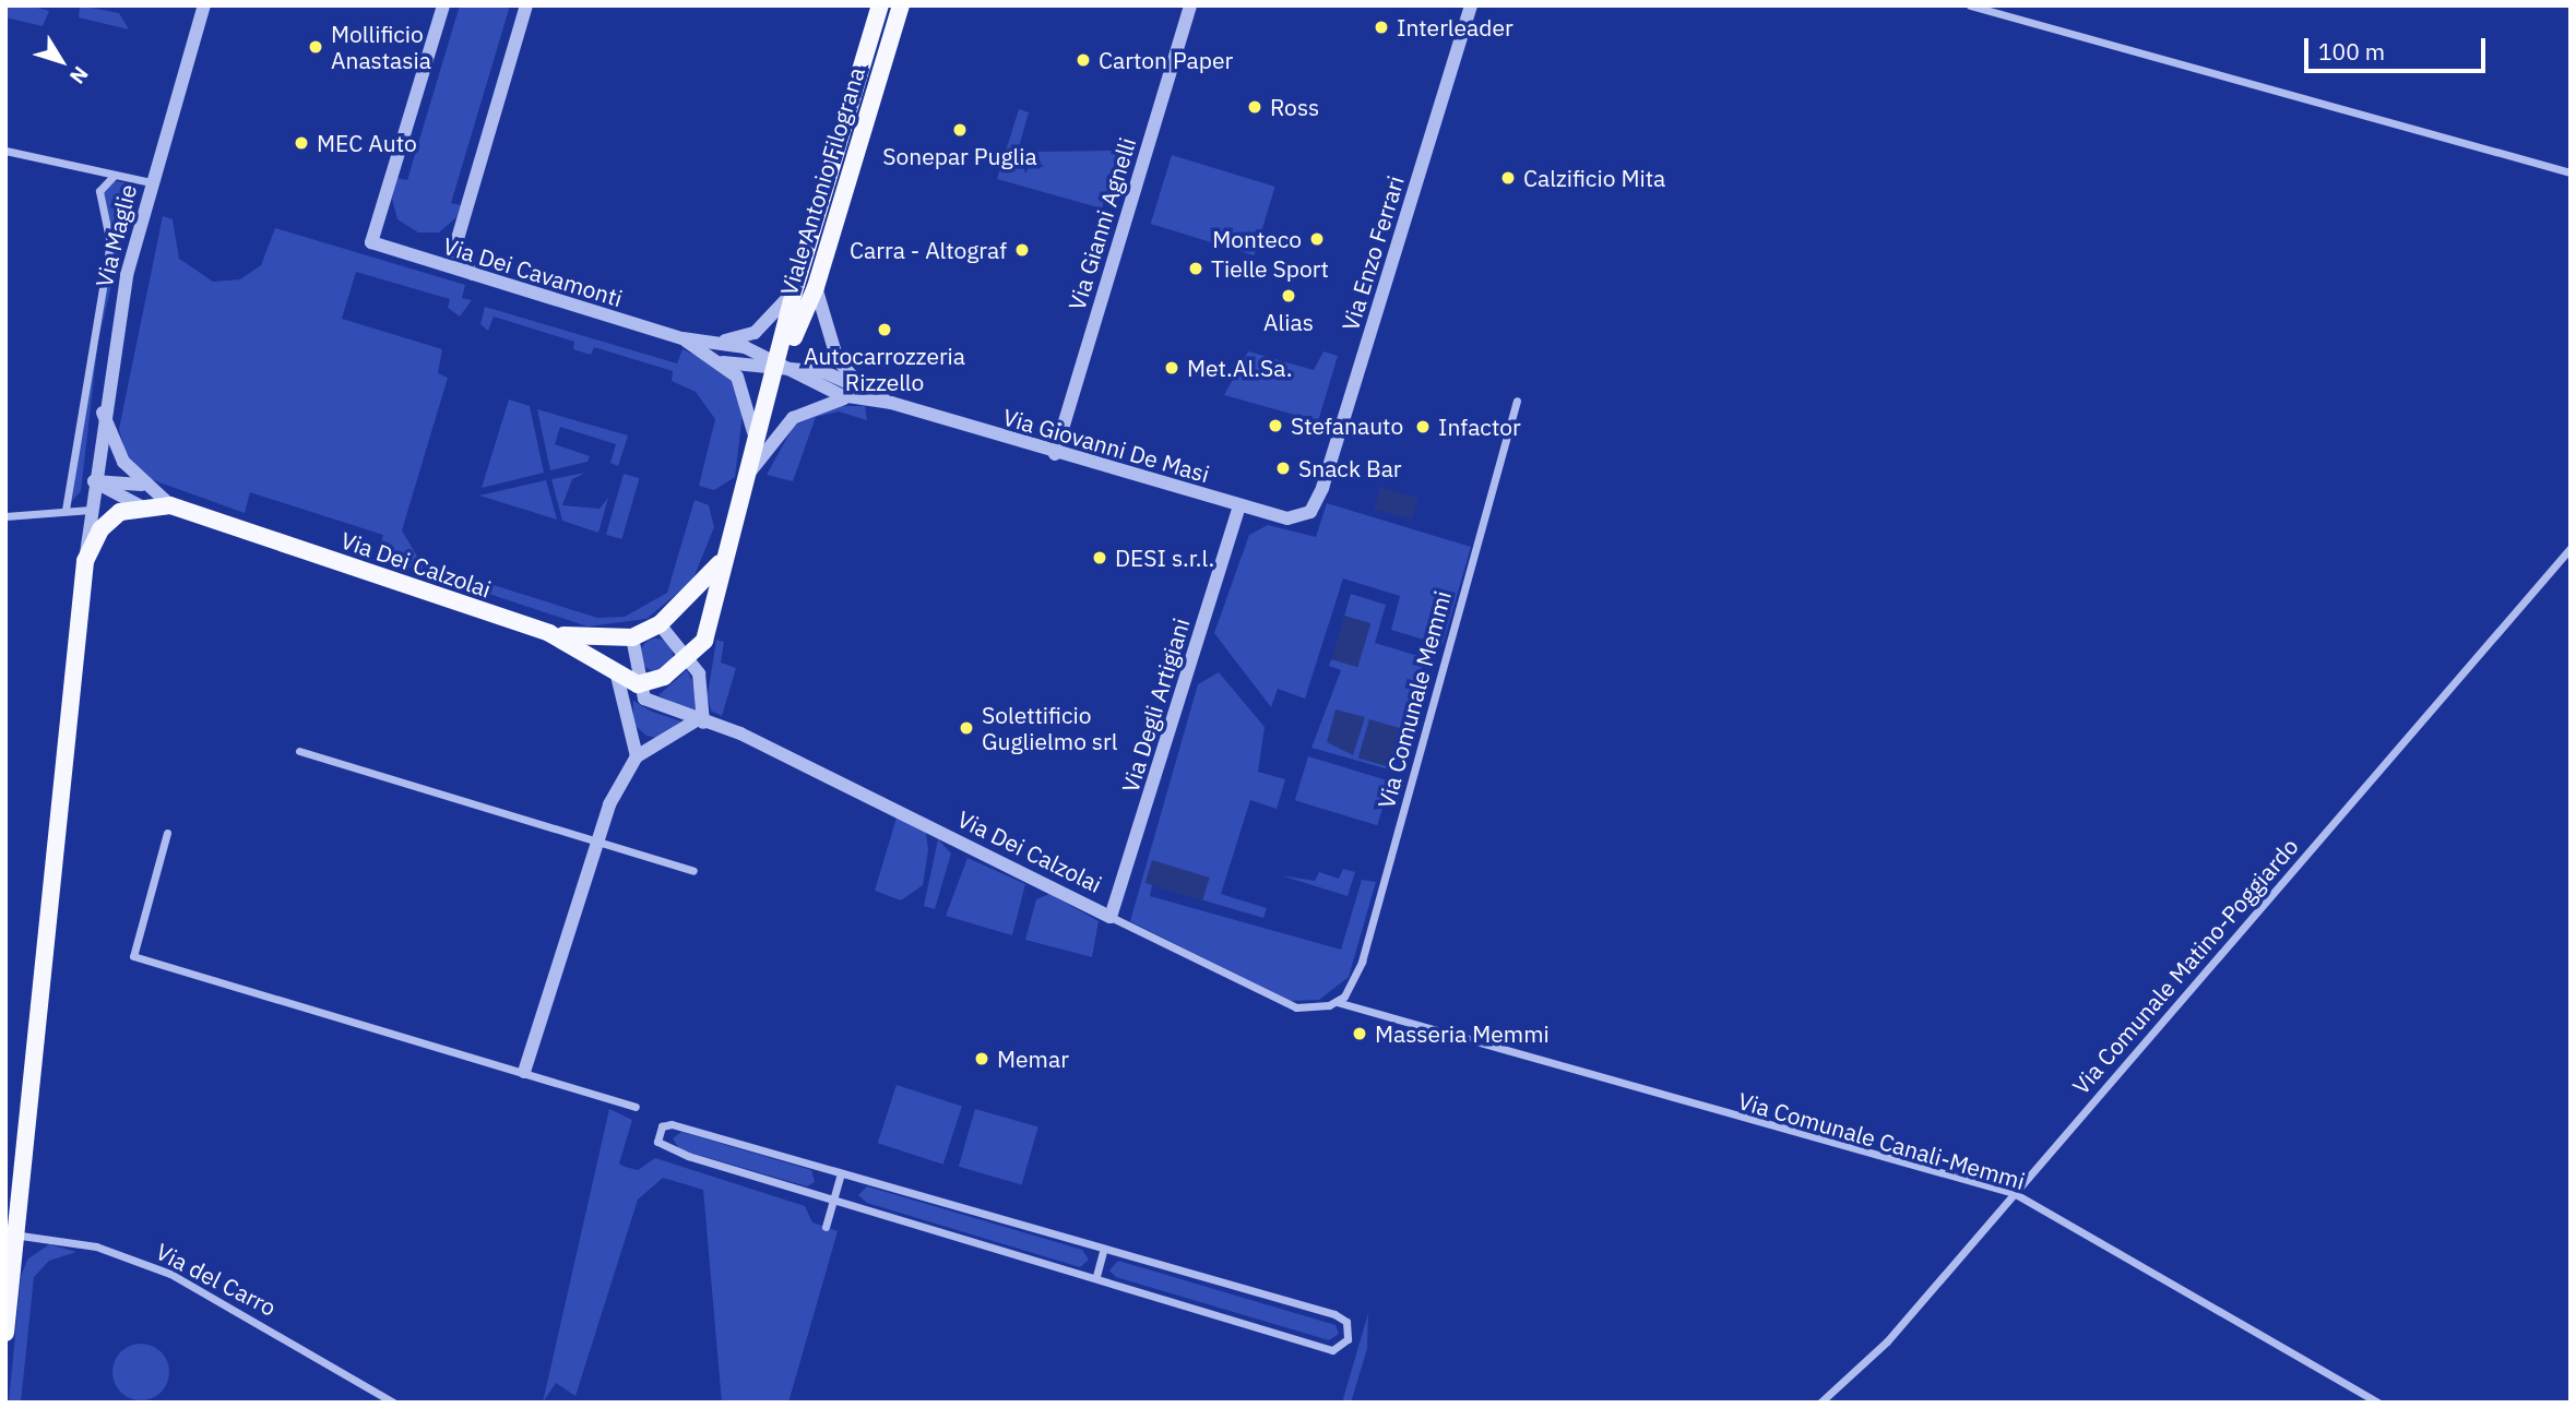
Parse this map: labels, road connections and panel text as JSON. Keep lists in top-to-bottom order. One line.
{"streets":{"main road":["Viale Antonio Filograna","Via Dei Calzolai"],"street":["Via Gianni Agnelli","Via Maglie","Via Enzo Ferrari","Via Dei Cavamonti","Via Giovanni De Masi","Via Comunale Memmi","Via Degli Artigiani","Via Comunale Matino-Poggiardo","Via Comunale Canali-Memmi","Via del Carro"]},"crossings":[["Via Gianni Agnelli","Via Giovanni De Masi"],["Via Enzo Ferrari","Via Giovanni De Masi"],["Via Giovanni De Masi","Via Degli Artigiani"],["Via Dei Calzolai","Via Comunale Memmi"],["Via Dei Calzolai","Via Degli Artigiani"],["Via Dei Calzolai","Via Comunale Canali-Memmi"],["Via Comunale Memmi","Via Comunale Canali-Memmi"],["Via Comunale Matino-Poggiardo","Via Comunale Canali-Memmi"]],"places":["Interleader","Mollificio Anastasia","Carton Paper","Ross","Sonepar Puglia","MEC Auto","Calzificio Mita","Monteco","Carra - Altograf","Tielle Sport","Alias","Autocarrozzeria Rizzello","Met.Al.Sa.","Stefanauto","Infactor","Snack Bar","DESI s.r.l.","Solettificio Guglielmo srl","Masseria Memmi","Memar"],"scale_bar":"100 m","north":"bottom right"}
